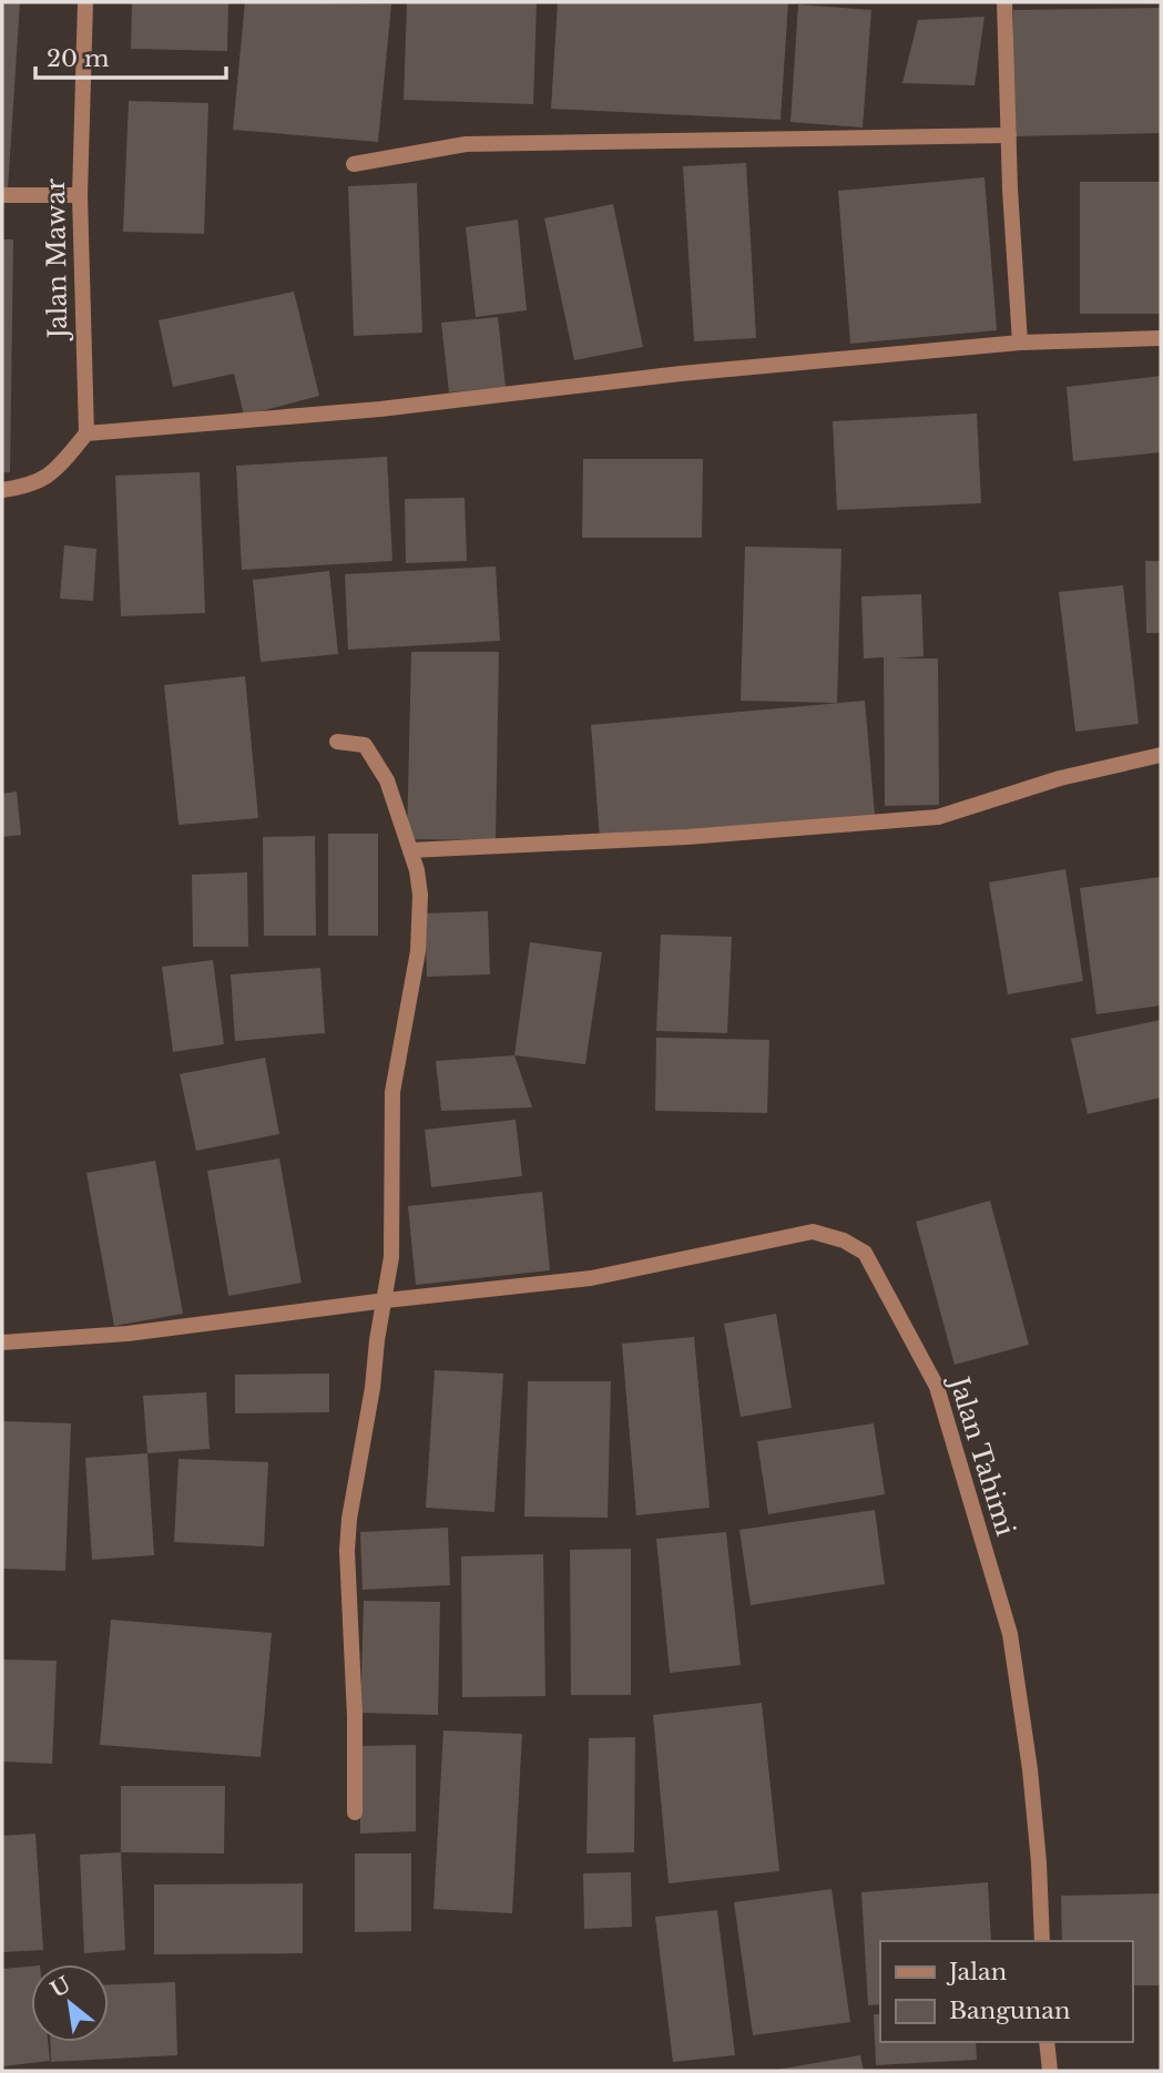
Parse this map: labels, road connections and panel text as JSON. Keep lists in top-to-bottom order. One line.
{"streets":{"street":["Jalan Mawar","Jalan Tahimi"]},"legend":["Jalan","Bangunan"],"scale_bar":"20 m","north":"top left"}
